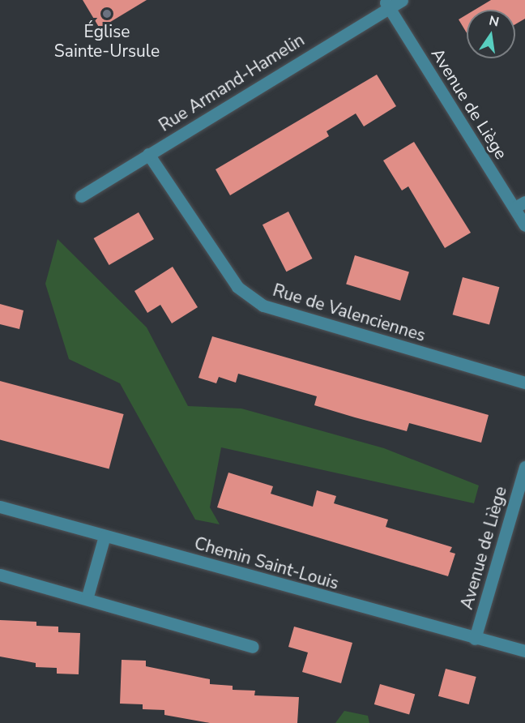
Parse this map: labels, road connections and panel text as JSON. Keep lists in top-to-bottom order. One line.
{"streets":{"street":["Rue Armand-Hamelin","Avenue de Liège","Rue de Valenciennes","Chemin Saint-Louis"]},"crossings":[["Rue Armand-Hamelin","Avenue de Liège"],["Rue Armand-Hamelin","Rue de Valenciennes"],["Avenue de Liège","Chemin Saint-Louis"]],"places":["Église Sainte-Ursule"],"north":"top"}
